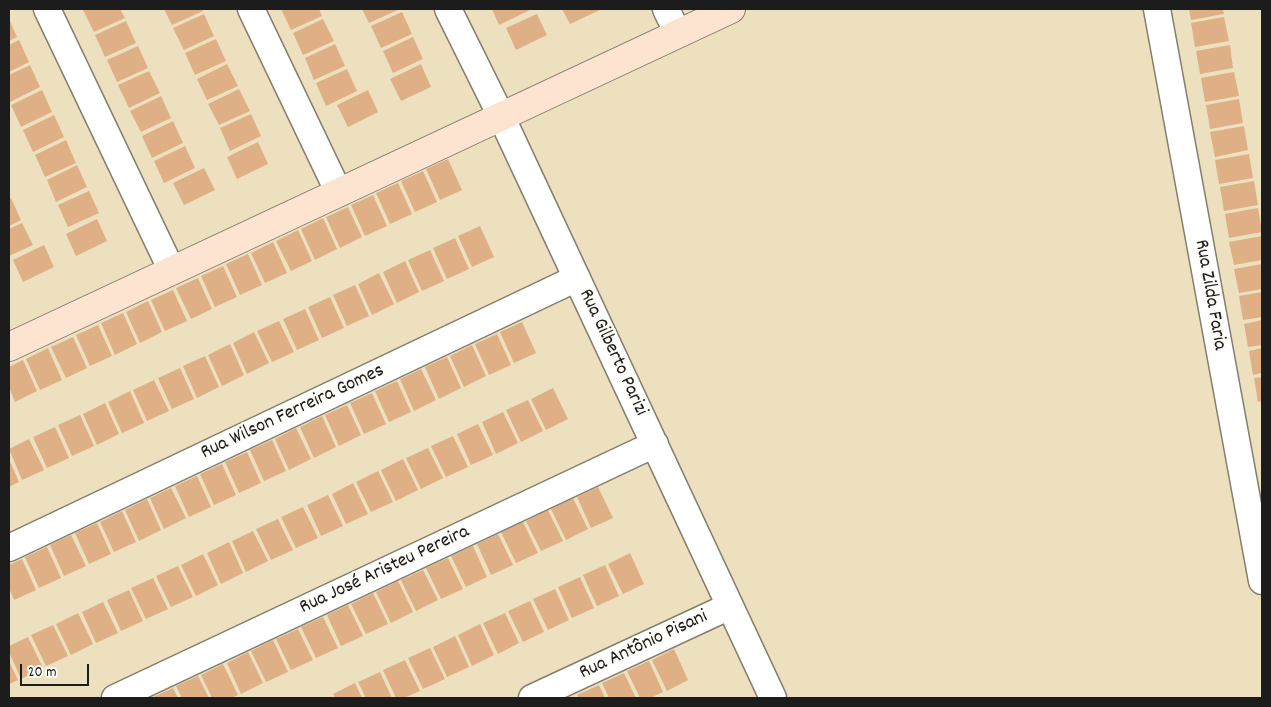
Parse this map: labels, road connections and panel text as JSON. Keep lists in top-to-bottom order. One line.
{"streets":{"street":["Rua Zilda Faria","Rua Gilberto Parizi","Rua Wilson Ferreira Gomes","Rua José Aristeu Pereira","Rua Antônio Pisani"]},"crossings":[["Rua Gilberto Parizi","Rua Wilson Ferreira Gomes"],["Rua Gilberto Parizi","Rua José Aristeu Pereira"],["Rua Gilberto Parizi","Rua Antônio Pisani"]],"scale_bar":"20 m"}
